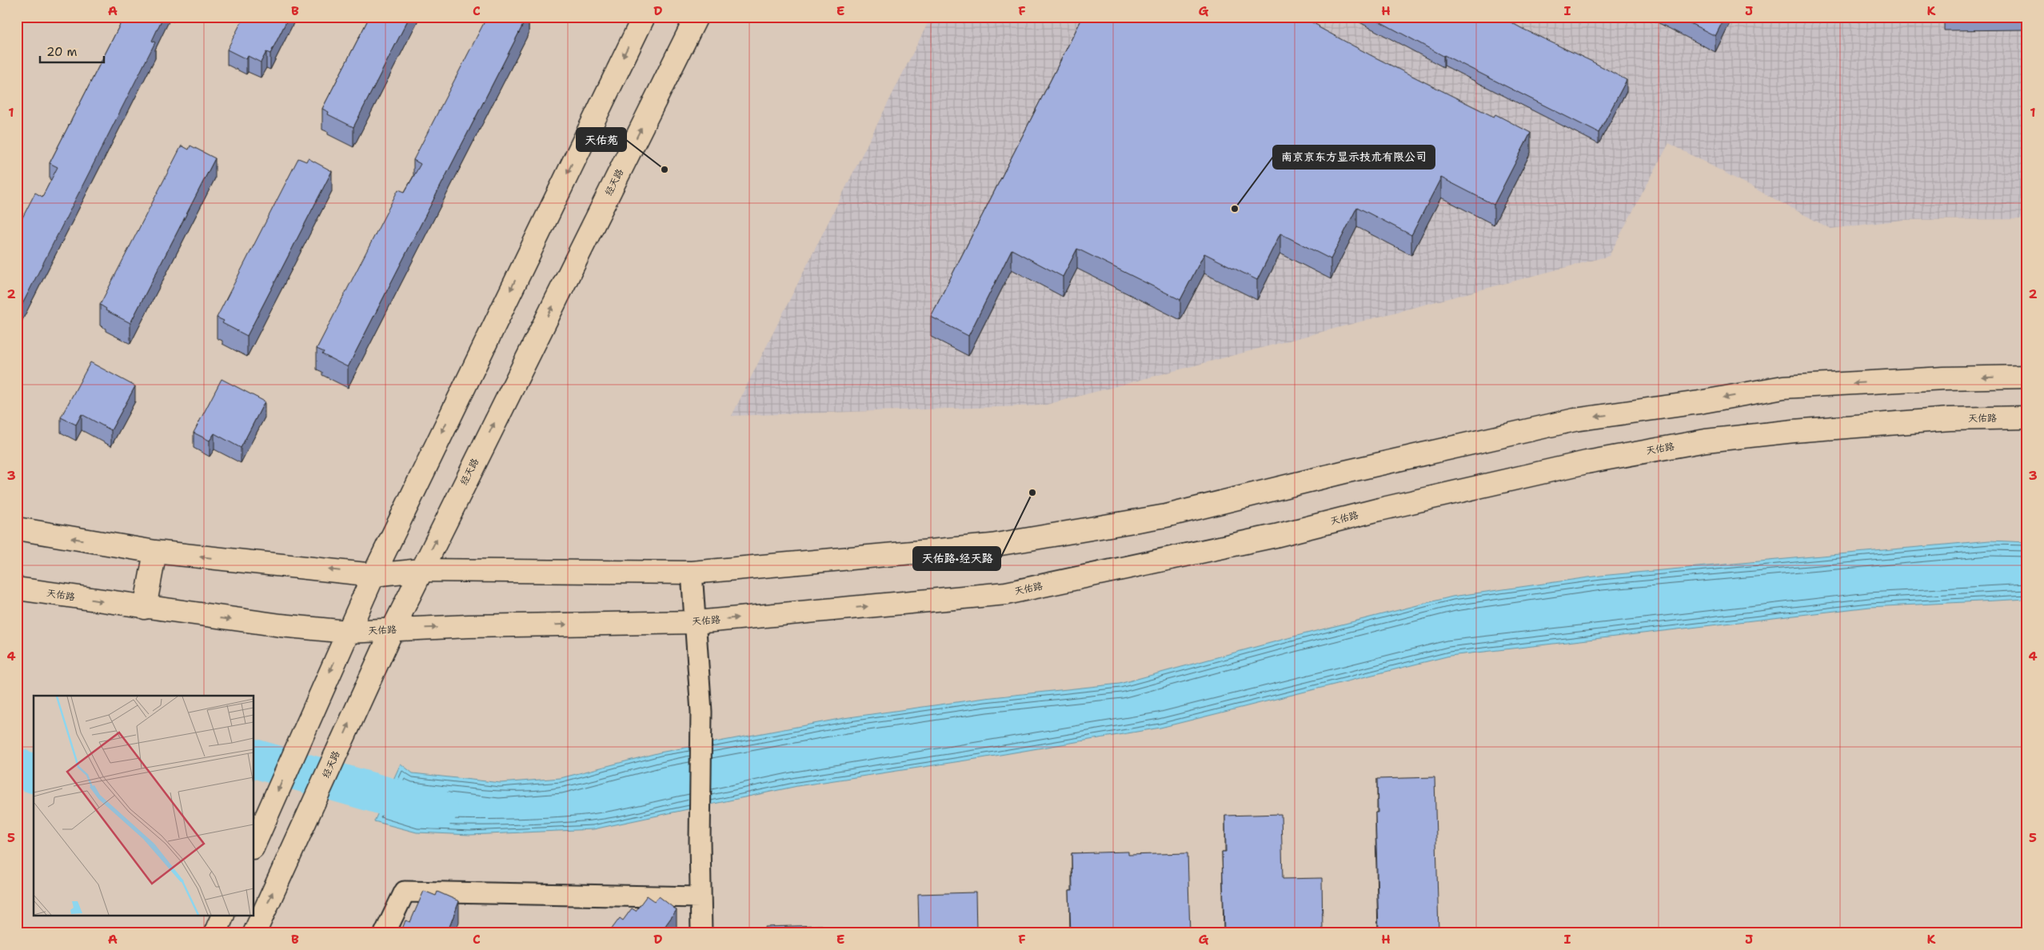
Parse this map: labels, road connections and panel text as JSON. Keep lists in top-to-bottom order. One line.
{"streets":{"main road":["经天路","天佑路"]},"crossings":[["经天路","天佑路"]],"places":["天佑苑","南京京东方显示技术有限公司","天佑路·经天路"],"scale_bar":"20 m","grid":{"columns":["A","B","C","D","E","F","G","H","I","J","K"],"rows":["1","2","3","4","5"]}}
